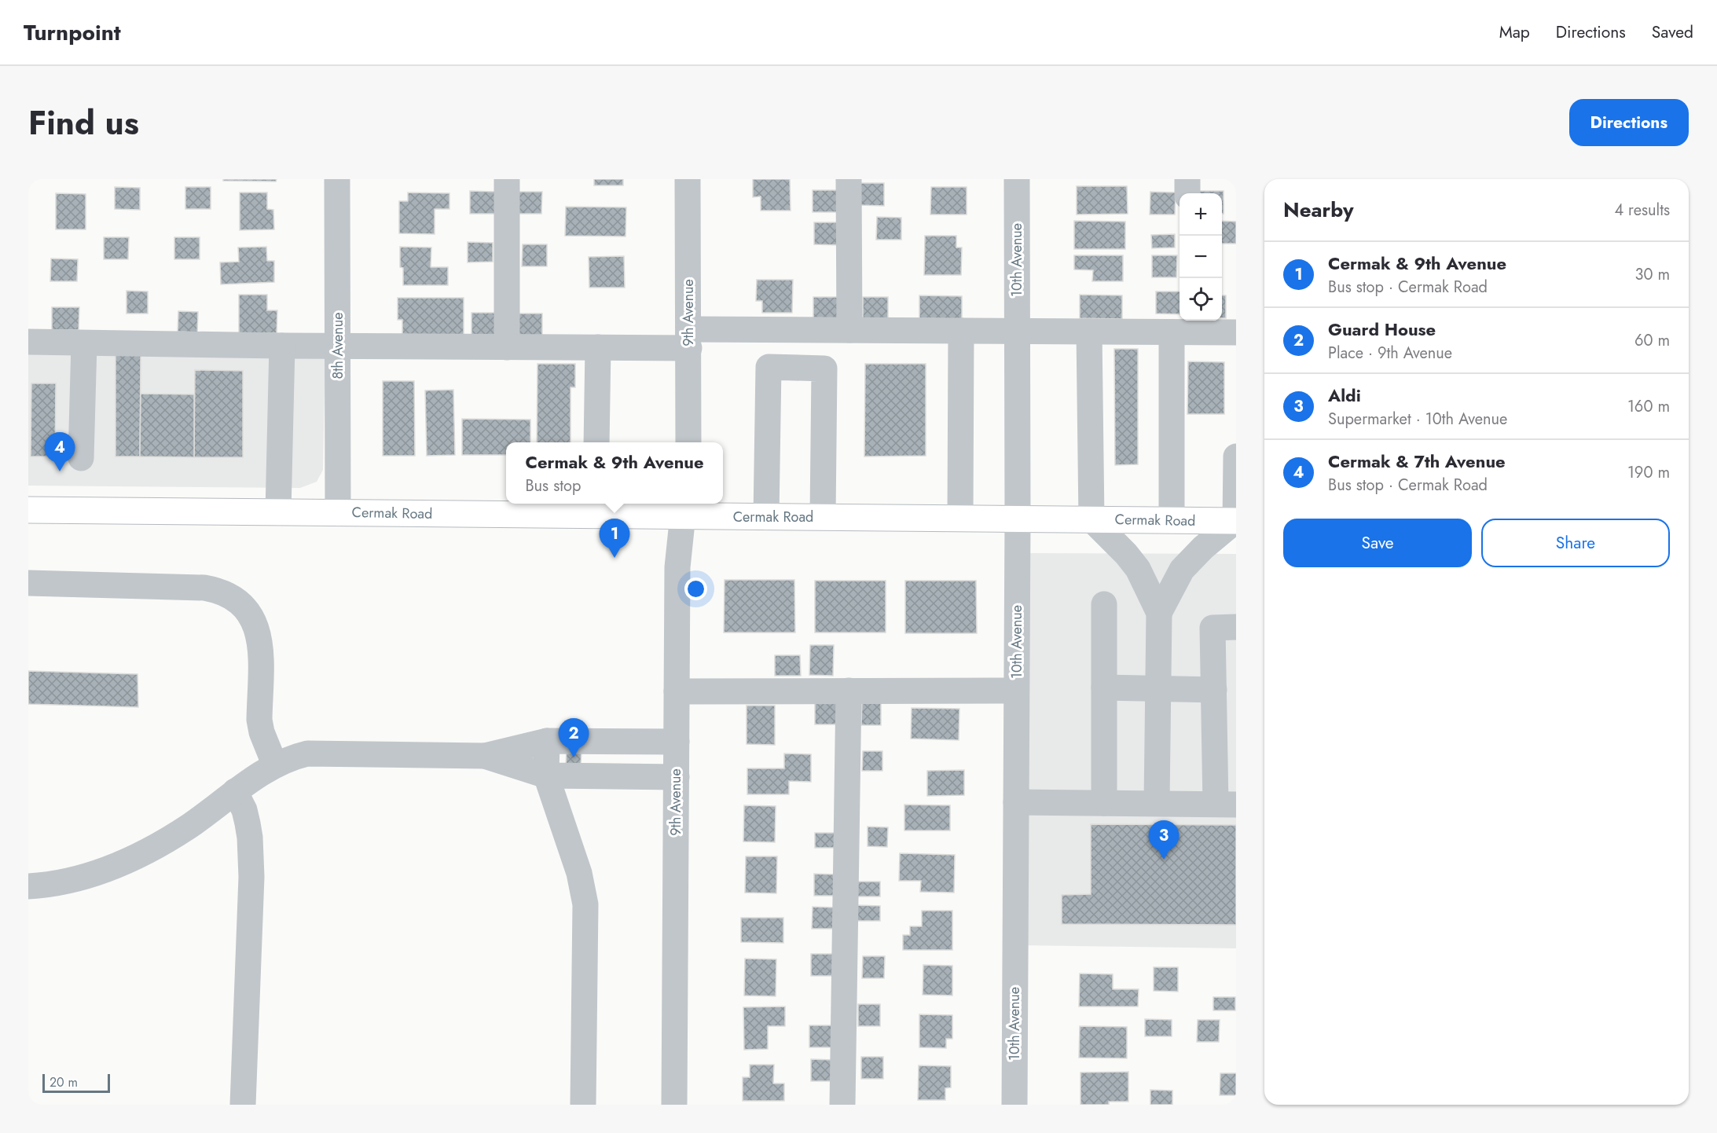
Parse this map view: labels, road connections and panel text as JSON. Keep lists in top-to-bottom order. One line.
{"streets":{"main road":["Cermak Road"],"street":["10th Avenue","9th Avenue","8th Avenue"]},"crossings":[["10th Avenue","Cermak Road"],["9th Avenue","Cermak Road"],["8th Avenue","Cermak Road"]],"scale_bar":"20 m","page":{"header":"Turnpoint","nav":["Map","Directions","Saved"],"title":"Find us","buttons":["Directions",["Save","Share"]],"heading":["Nearby","4 results"],"map_buttons":["+","−"],"list":[{"mark":"1","name":"Cermak & 9th Avenue","note":"Bus stop · Cermak Road","value":"30 m"},{"mark":"2","name":"Guard House","note":"Place · 9th Avenue","value":"60 m"},{"mark":"3","name":"Aldi","note":"Supermarket · 10th Avenue","value":"160 m"},{"mark":"4","name":"Cermak & 7th Avenue","note":"Bus stop · Cermak Road","value":"190 m"}],"pins":["4","1","2","3"],"popup":["Cermak & 9th Avenue","Bus stop"],"scale":"20 m"}}
